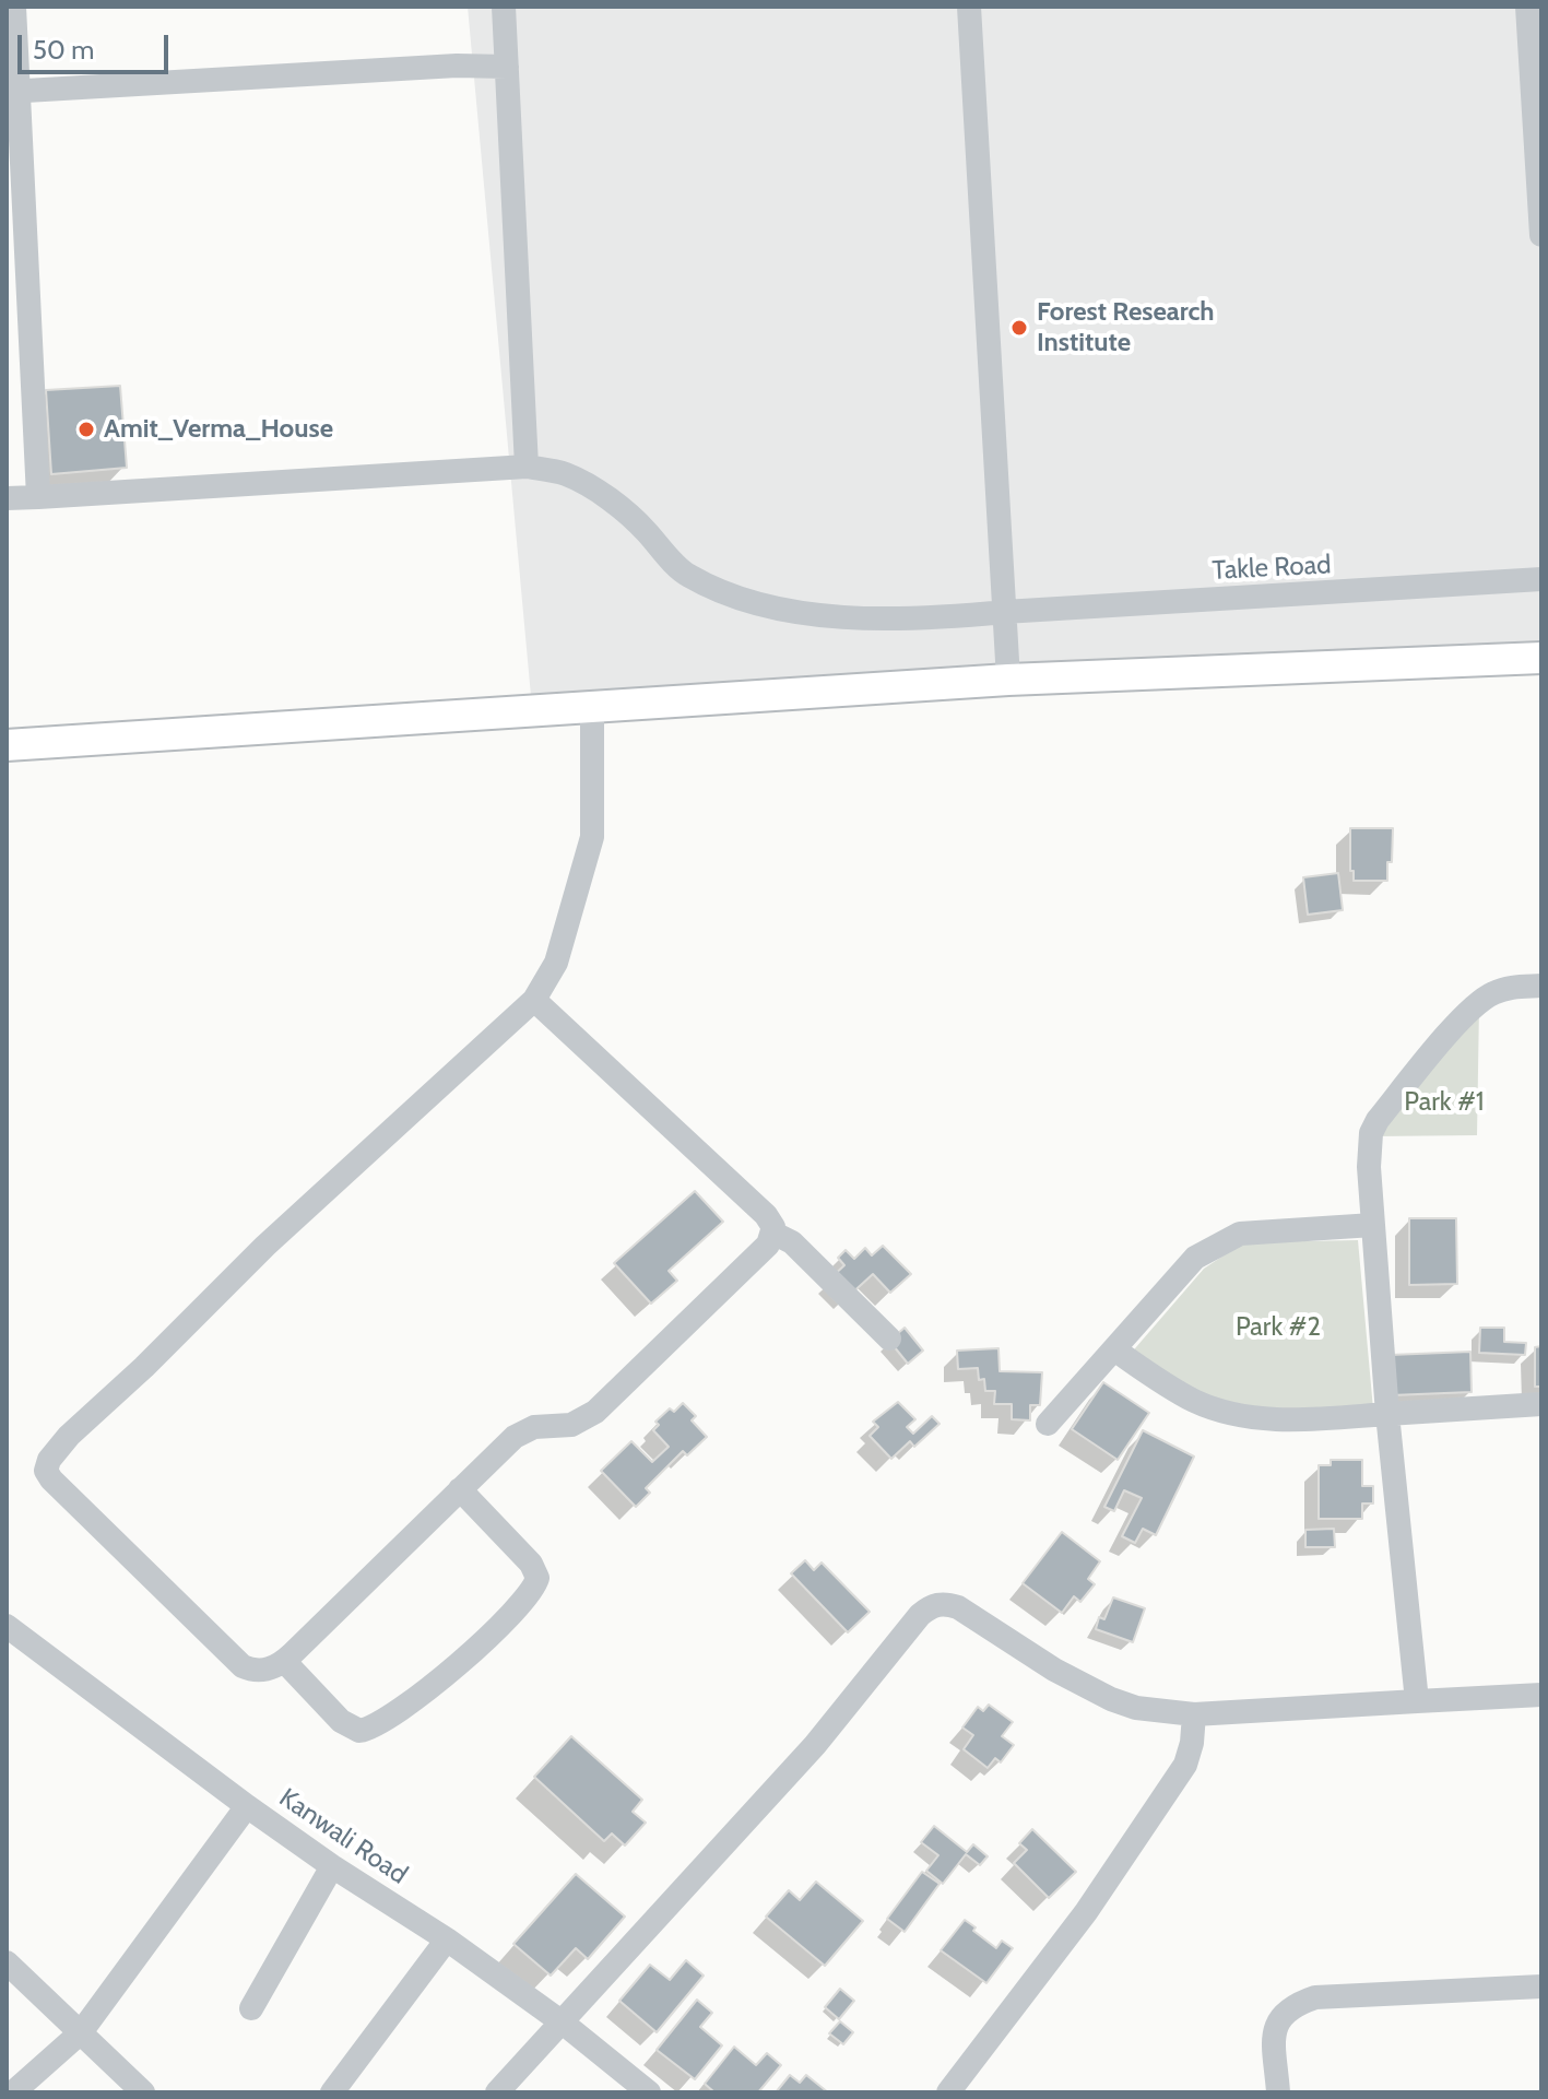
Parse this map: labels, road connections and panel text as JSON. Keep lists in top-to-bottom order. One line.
{"streets":{"street":["Takle Road","Kanwali Road"]},"parks":["Park #1","Park #2"],"places":["Forest Research Institute","Amit_Verma_House"],"scale_bar":"50 m"}
